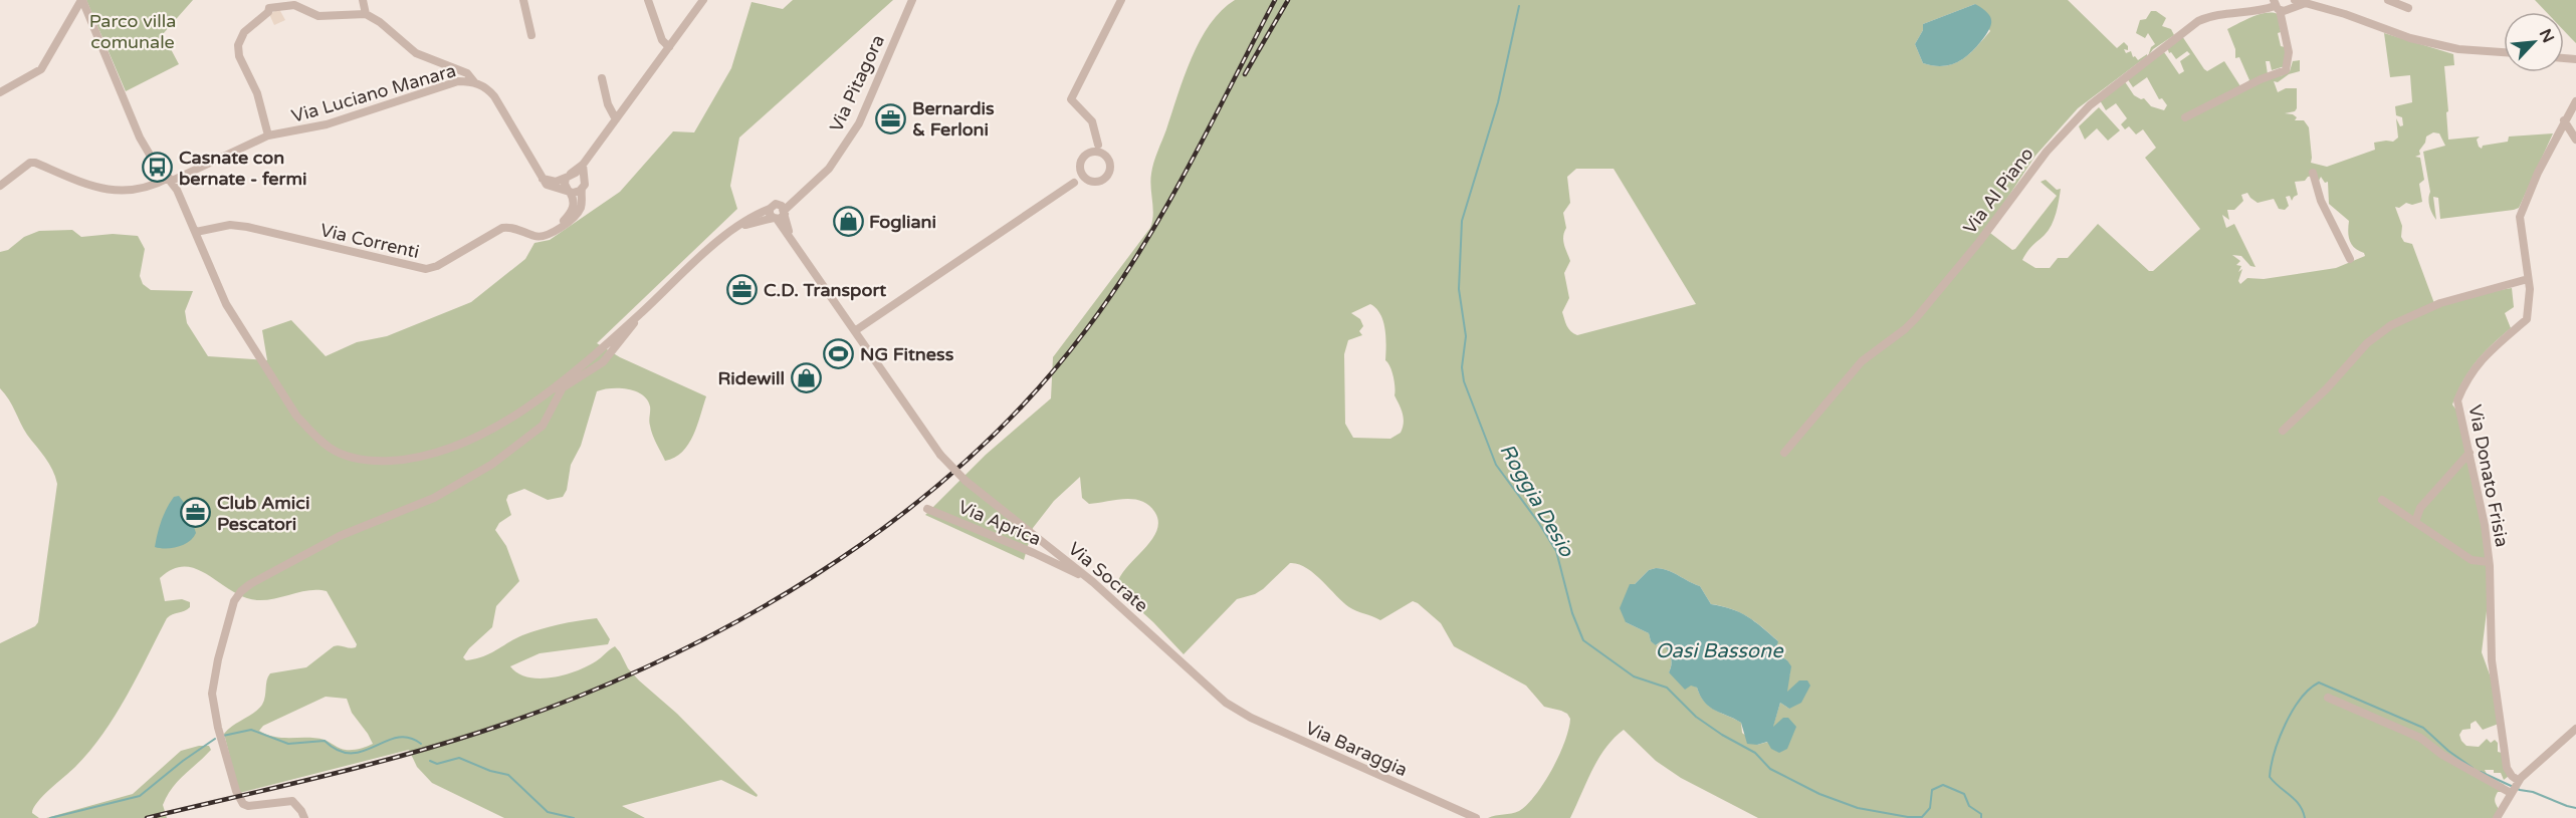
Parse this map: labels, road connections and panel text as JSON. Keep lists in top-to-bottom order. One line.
{"streets":{"street":["Via Pitagora","Via Luciano Manara","Via Al Piano","Via Correnti","Via Donato Frisia","Via Aprica","Via Socrate","Via Baraggia"]},"crossings":[["Via Aprica","Via Socrate"],["Via Socrate","Via Baraggia"]],"water":["Roggia Desio","Oasi Bassone"],"parks":["Parco villa comunale"],"places":{"office":["Bernardis & Ferloni","C.D. Transport","Club Amici Pescatori"],"bus stop":["Casnate con bernate - fermi"],"shop":["Fogliani","Ridewill"],"sports":["NG Fitness"]},"north":"top right"}
